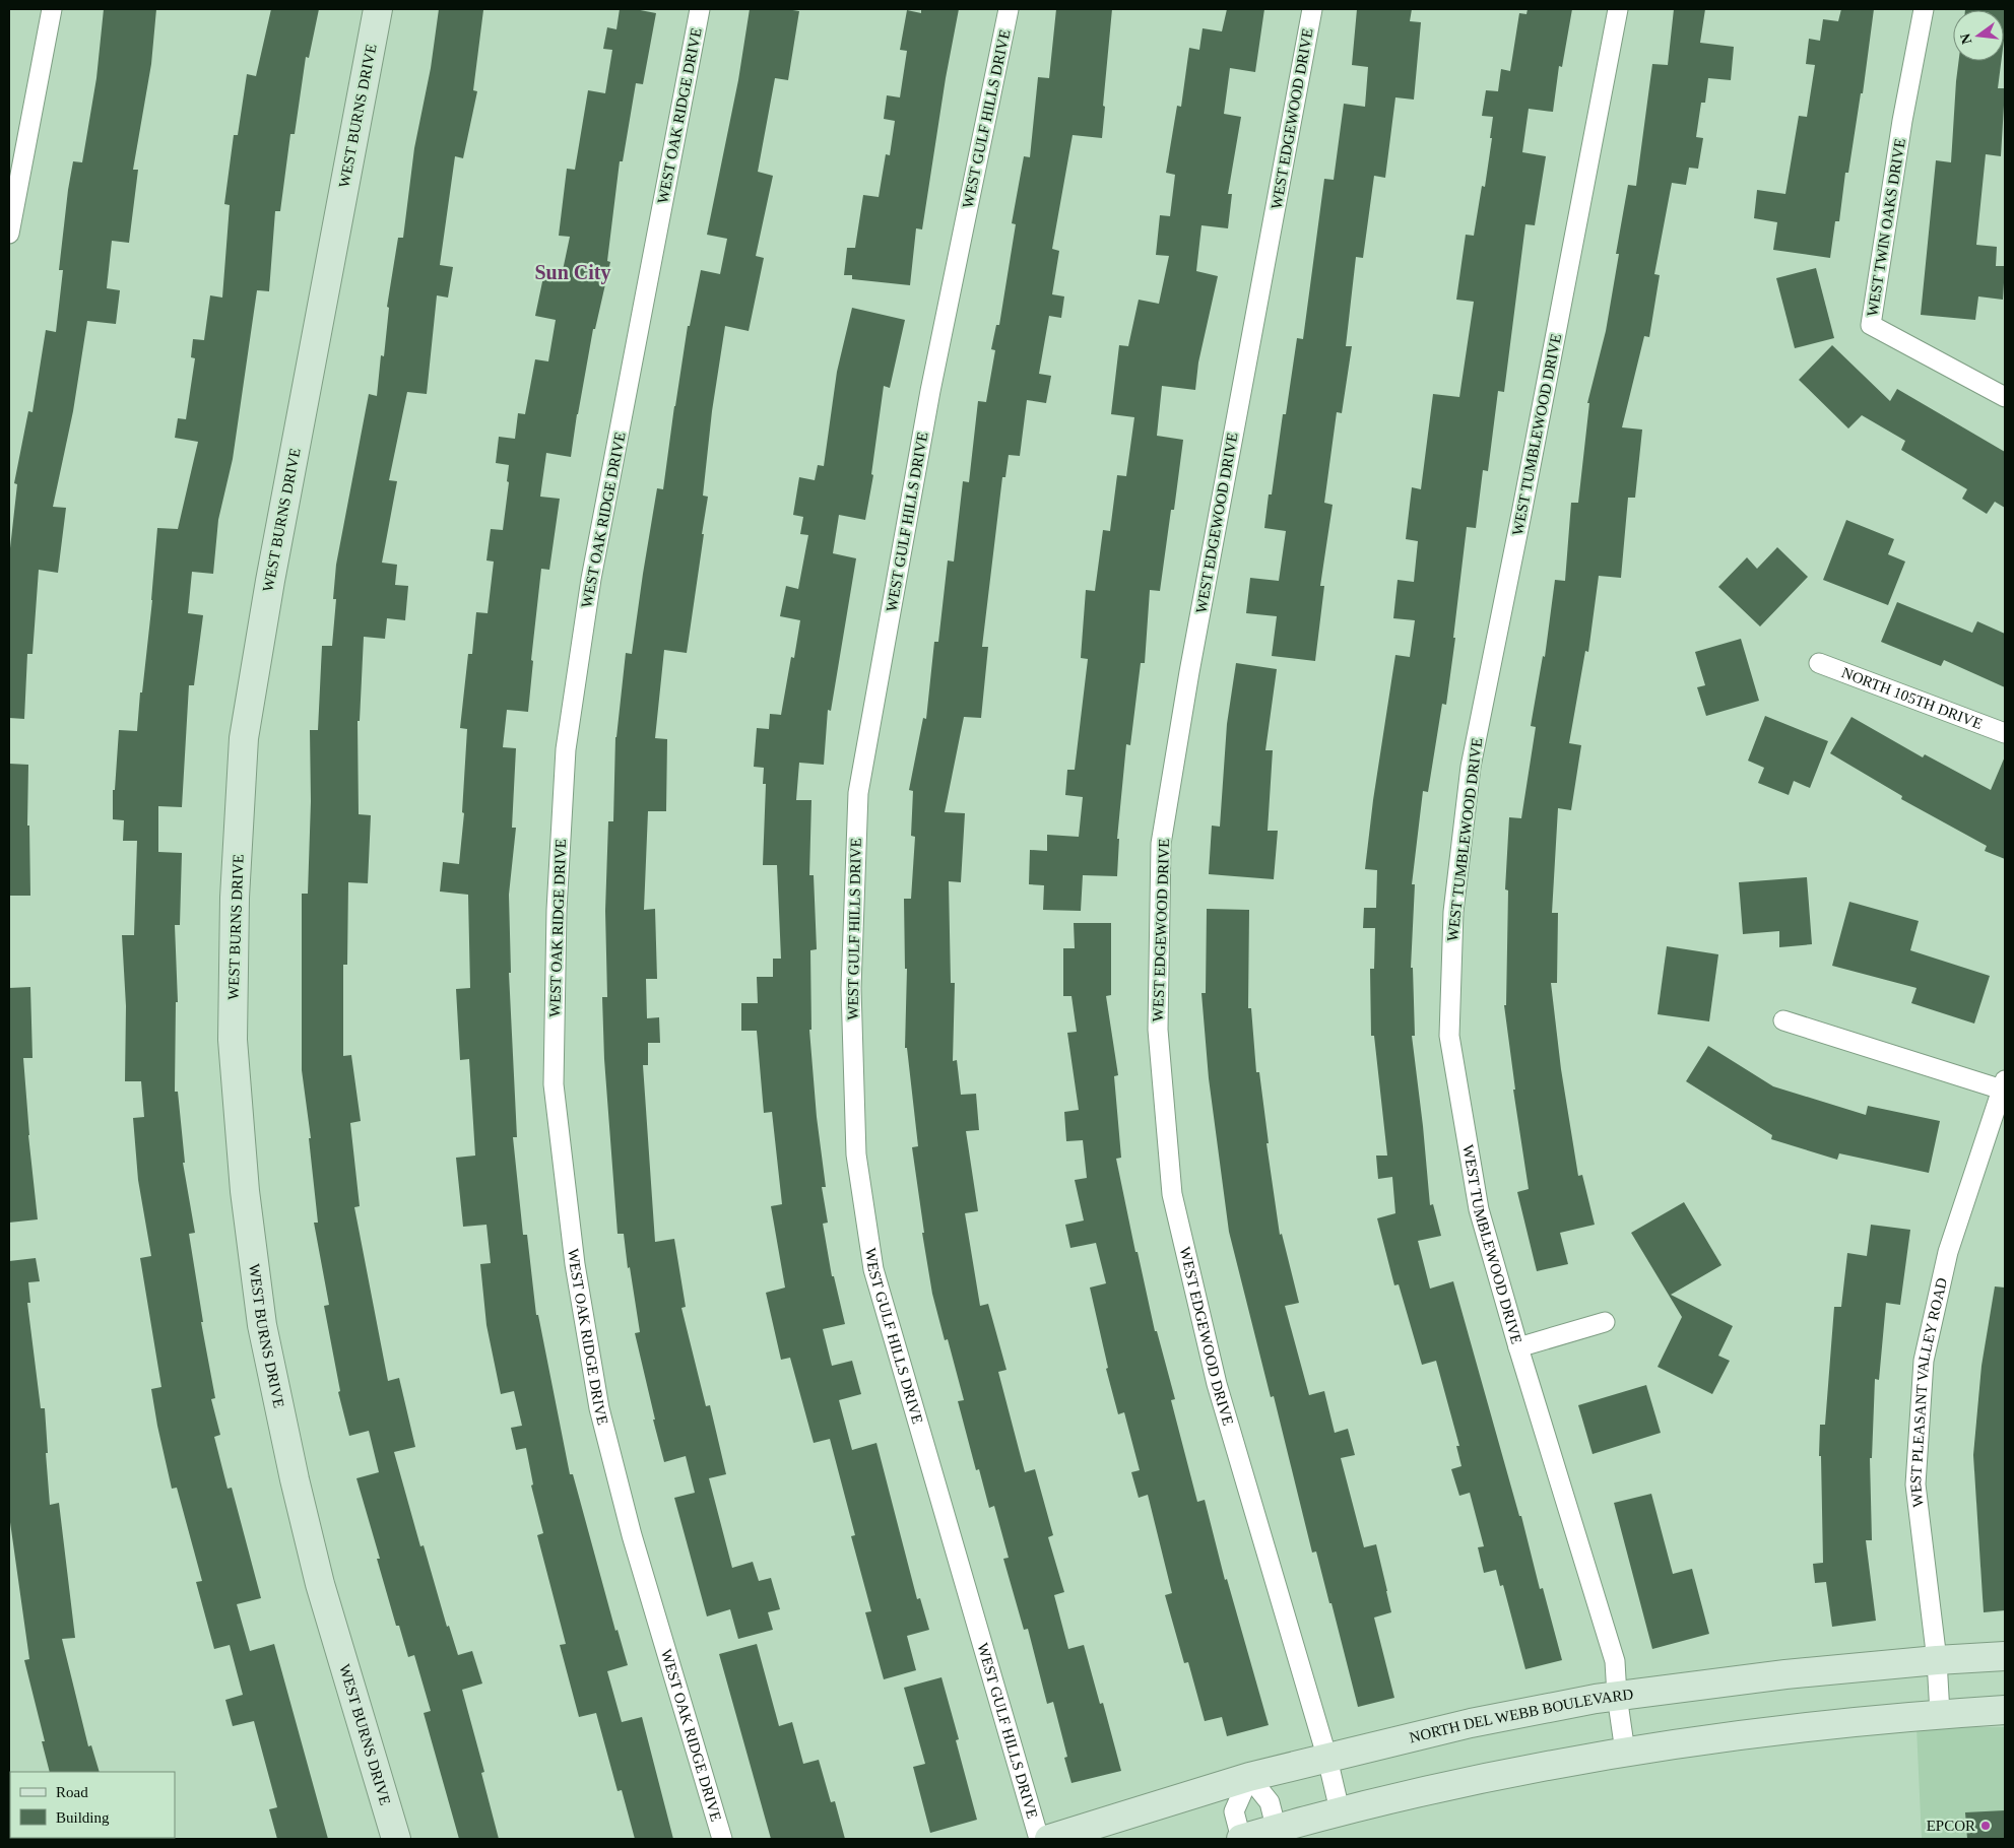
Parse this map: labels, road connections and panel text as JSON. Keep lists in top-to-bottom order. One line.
{"streets":{"street":["WEST BURNS DRIVE","WEST OAK RIDGE DRIVE","WEST GULF HILLS DRIVE","WEST EDGEWOOD DRIVE","WEST TWIN OAKS DRIVE","WEST TUMBLEWOOD DRIVE","NORTH 105TH DRIVE","WEST PLEASANT VALLEY ROAD","NORTH DEL WEBB BOULEVARD"]},"crossings":[["WEST EDGEWOOD DRIVE","NORTH DEL WEBB BOULEVARD"],["WEST TUMBLEWOOD DRIVE","NORTH DEL WEBB BOULEVARD"],["WEST PLEASANT VALLEY ROAD","NORTH DEL WEBB BOULEVARD"]],"districts":["Sun City"],"places":["EPCOR"],"legend":["Road","Building"],"north":"left"}
